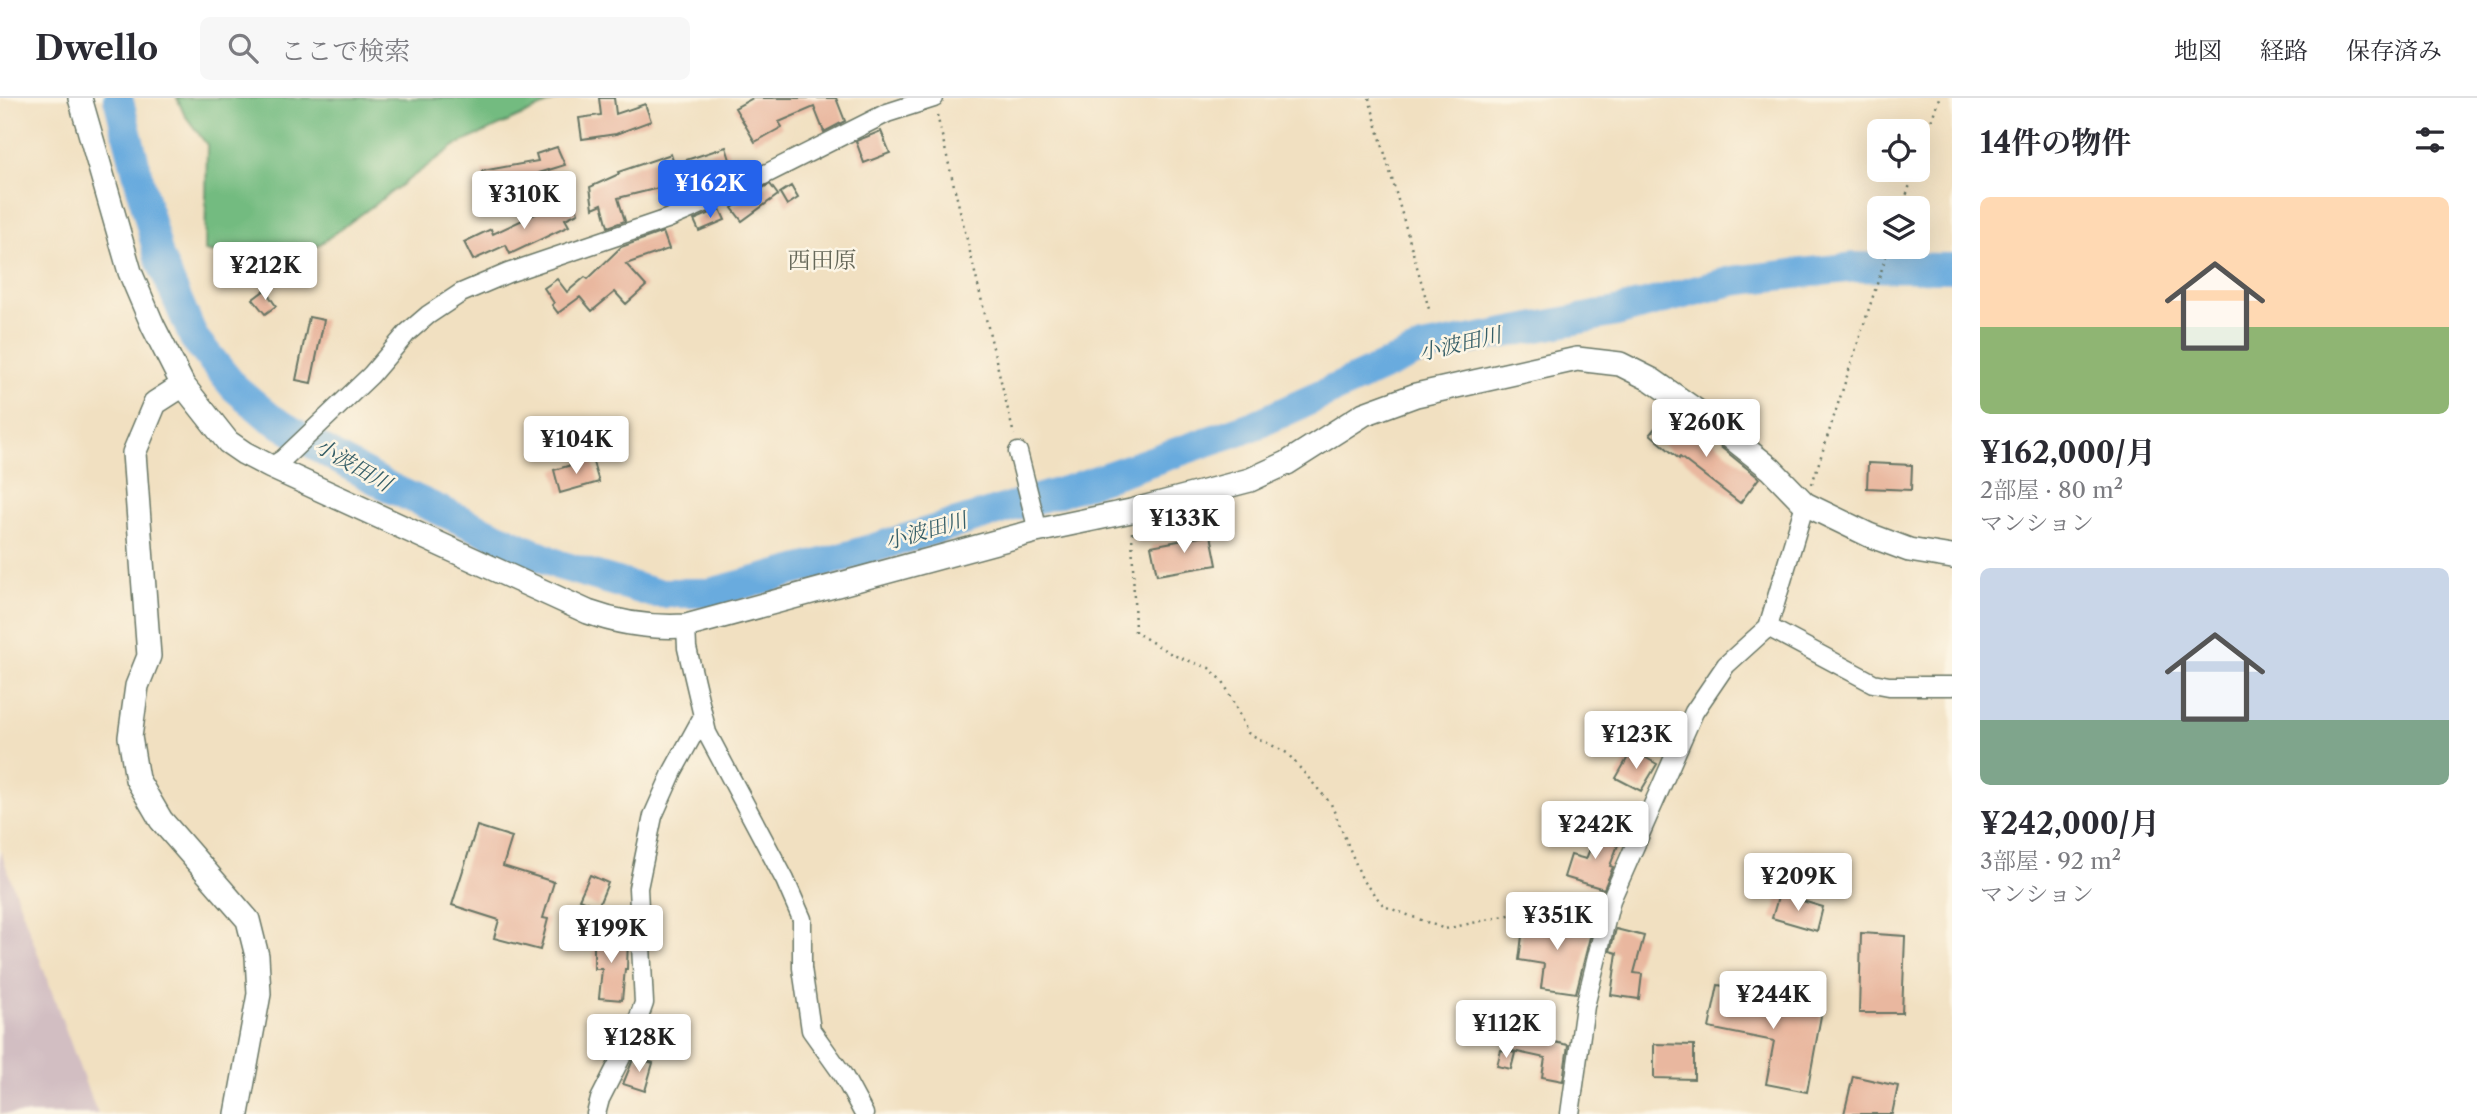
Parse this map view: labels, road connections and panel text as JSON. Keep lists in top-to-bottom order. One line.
{"districts":["西田原"],"water":["小波田川"],"page":{"header":"Dwello","search":"ここで検索","nav":["地図","経路","保存済み"],"heading":"14件の物件","price":["¥162K","¥310K","¥212K","¥260K","¥104K","¥133K","¥123K","¥242K","¥209K","¥351K","¥199K","¥244K","¥112K","¥128K"],"list":[{"name":"¥162,000/月","note":"2部屋 · 80 m² · マンション"},{"name":"¥242,000/月","note":"3部屋 · 92 m² · マンション"}]}}
